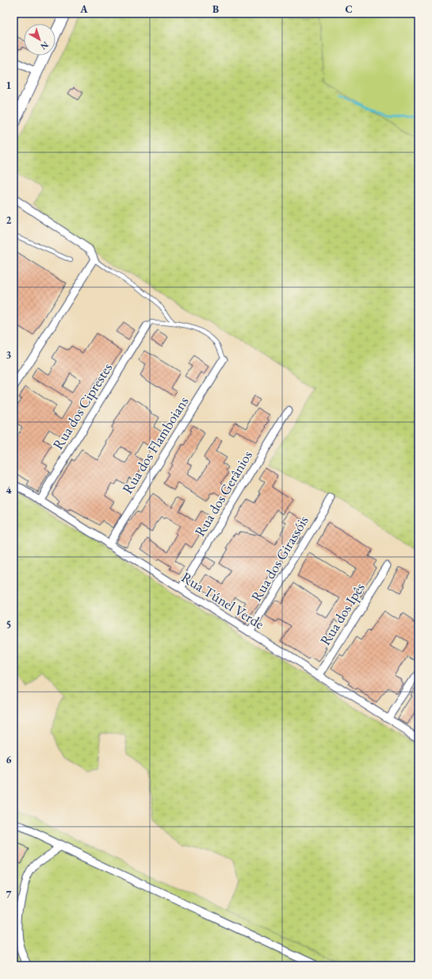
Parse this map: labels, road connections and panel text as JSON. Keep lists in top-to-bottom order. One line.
{"streets":{"street":["Rua dos Ciprestes","Rua dos Flamboians","Rua dos Gerânios","Rua dos Girassóis","Rua Túnel Verde","Rua dos Ipês"]},"crossings":[["Rua dos Ciprestes","Rua Túnel Verde"],["Rua dos Flamboians","Rua Túnel Verde"],["Rua dos Gerânios","Rua Túnel Verde"],["Rua dos Girassóis","Rua Túnel Verde"],["Rua Túnel Verde","Rua dos Ipês"]],"north":"bottom right","grid":{"columns":["A","B","C"],"rows":["1","2","3","4","5","6","7"]}}
